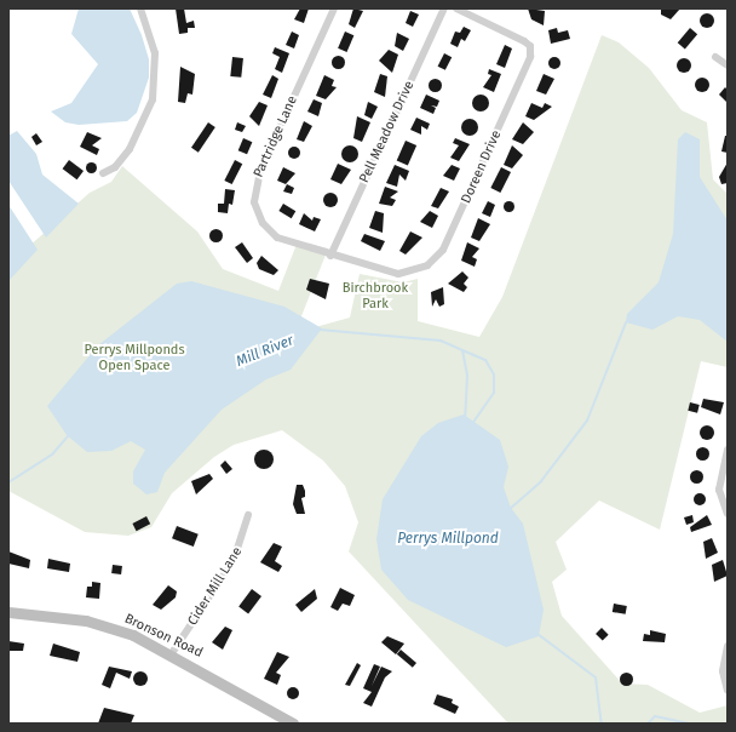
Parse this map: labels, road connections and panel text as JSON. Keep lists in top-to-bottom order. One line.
{"streets":{"main road":["Bronson Road"],"street":["Pell Meadow Drive","Partridge Lane","Doreen Drive","Cider Mill Lane"]},"crossings":[["Pell Meadow Drive","Partridge Lane"],["Pell Meadow Drive","Doreen Drive"],["Partridge Lane","Doreen Drive"],["Cider Mill Lane","Bronson Road"]],"water":["Mill River","Perrys Millpond"],"parks":["Birchbrook Park","Perrys Millponds Open Space"]}
